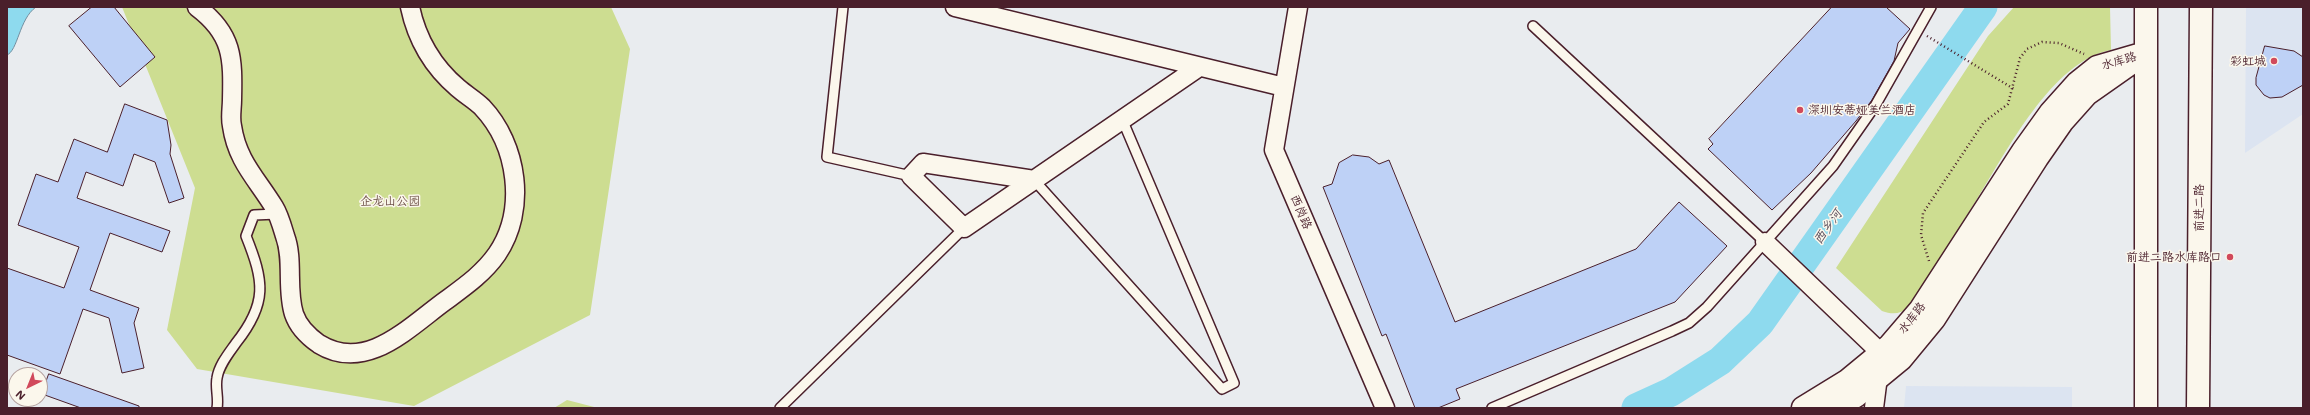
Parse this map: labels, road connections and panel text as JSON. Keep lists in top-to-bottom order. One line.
{"streets":{"main road":["水库路","前进二路"],"street":["西岗路"]},"water":["西乡河"],"parks":["企龙山公园"],"places":["彩虹城","深圳安蒂娅美兰酒店","前进二路水库路口"],"north":"bottom left"}
